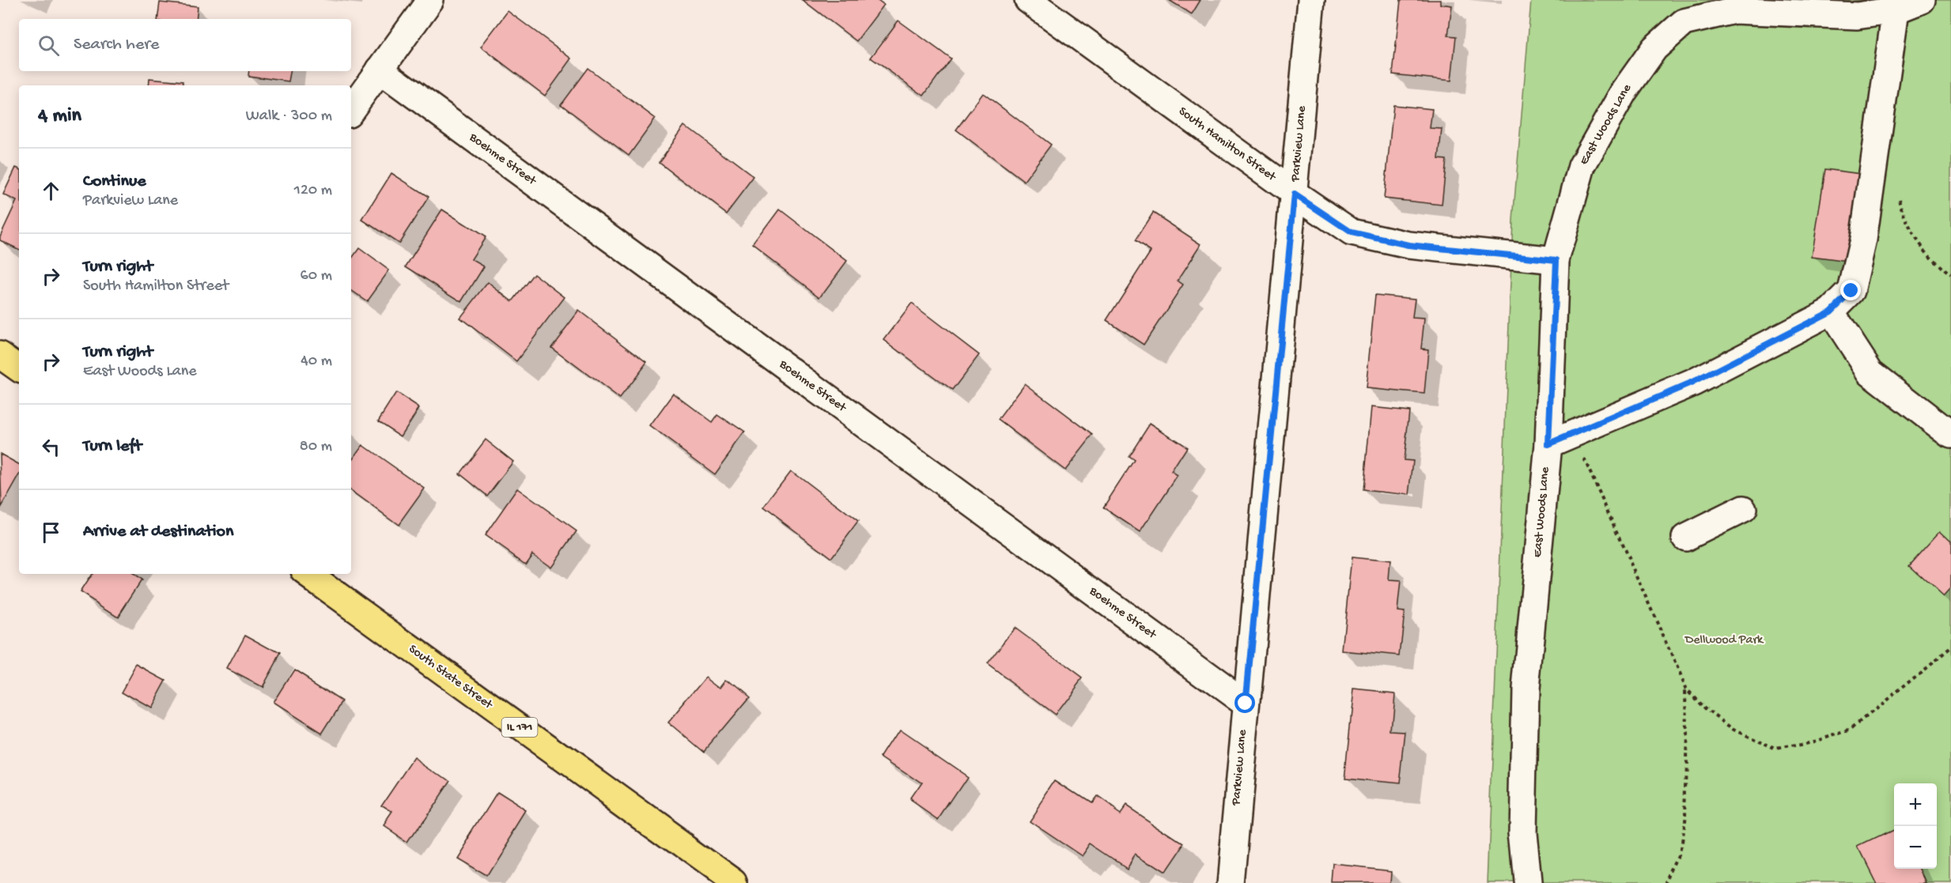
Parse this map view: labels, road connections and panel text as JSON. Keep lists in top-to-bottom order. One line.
{"streets":{"main road":["South State Street","IL 171"],"street":["East Woods Lane","Parkview Lane","South Hamilton Street","Boehme Street"]},"crossings":[["East Woods Lane","South Hamilton Street"],["Parkview Lane","South Hamilton Street"],["Parkview Lane","Boehme Street"]],"parks":["Dellwood Park"],"page":{"search":"Search here","heading":["4 min","Walk · 300 m"],"list":[["Continue","Parkview Lane","120 m"],["Turn right","South Hamilton Street","60 m"],["Turn right","East Woods Lane","40 m"],["Turn left","80 m"],"Arrive at destination"],"map_buttons":["+","−"]}}
